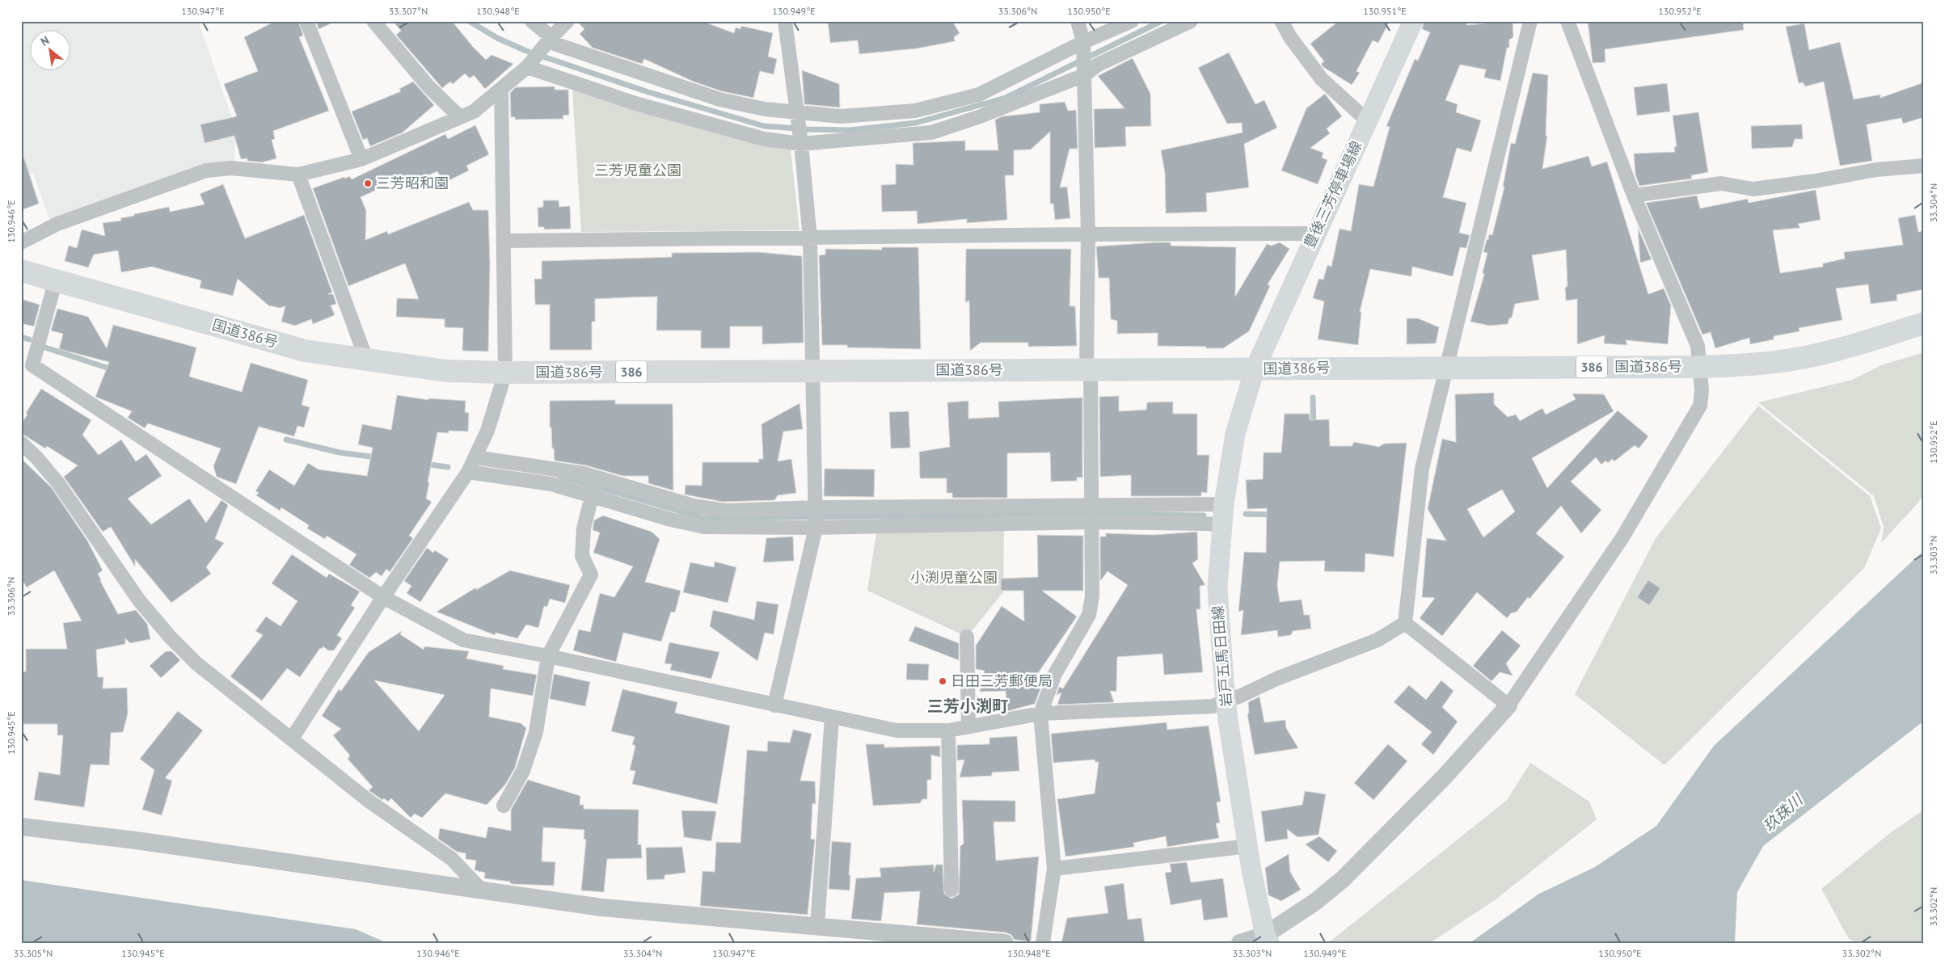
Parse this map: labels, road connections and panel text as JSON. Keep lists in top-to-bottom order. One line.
{"streets":{"highway":["国道386号","386"],"main road":["豊後三芳停車場線","岩戸五馬日田線"]},"crossings":[["豊後三芳停車場線","国道386号"],["豊後三芳停車場線","岩戸五馬日田線"],["国道386号","岩戸五馬日田線"]],"districts":["三芳小渕町"],"water":["玖珠川"],"parks":["三芳児童公園","小渕児童公園"],"places":["三芳昭和園","日田三芳郵便局"],"north":"top left","coordinates":["130.947°E","33.307°N","130.948°E","130.949°E","33.306°N","130.950°E","130.951°E","130.952°E","33.304°N","130.946°E","33.303°N","130.945°E","33.302°N","33.305°N"]}
